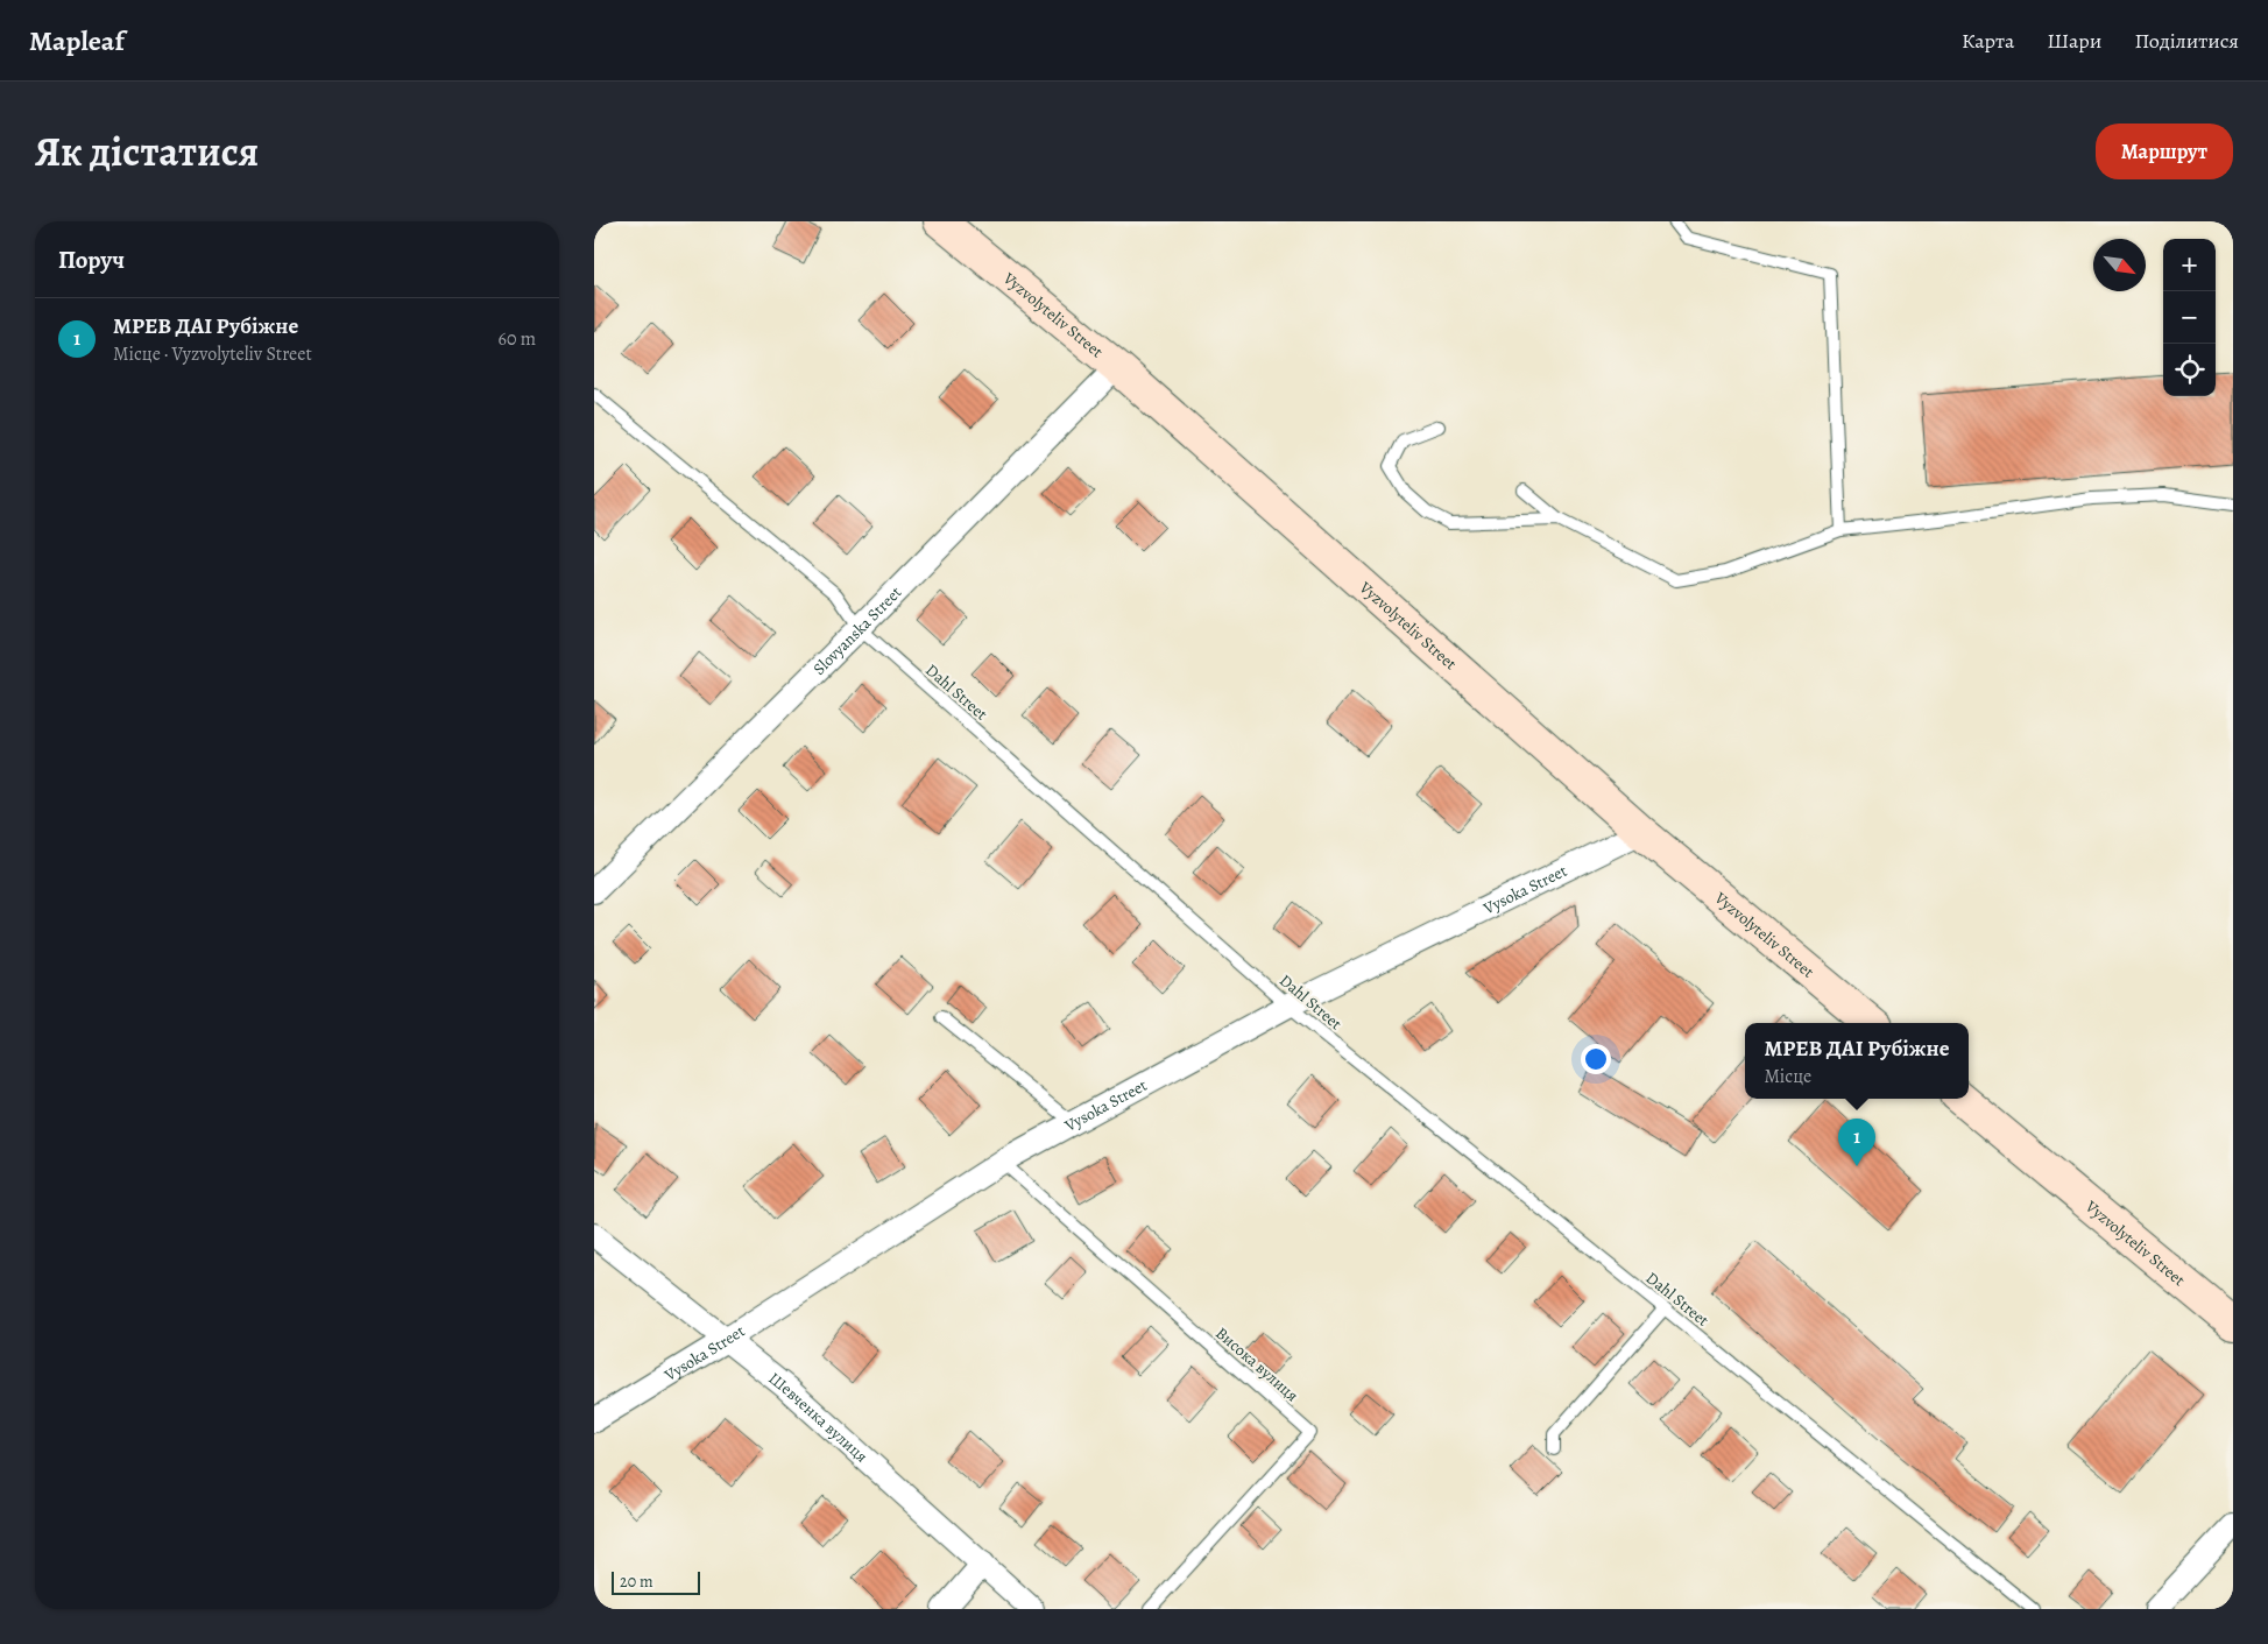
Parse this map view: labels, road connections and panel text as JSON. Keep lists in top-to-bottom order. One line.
{"streets":{"street":["Vyzvolyteliv Street","Slovyanska Street","Vysoka Street","Шевченка вулиця"],"lane":["Dahl Street","Висока вулиця"]},"crossings":[["Vyzvolyteliv Street","Slovyanska Street"],["Vyzvolyteliv Street","Vysoka Street"],["Slovyanska Street","Dahl Street"],["Dahl Street","Vysoka Street"],["Vysoka Street","Висока вулиця"],["Vysoka Street","Шевченка вулиця"]],"scale_bar":"20 m","north":"bottom right","page":{"header":"Mapleaf","nav":["Карта","Шари","Поділитися"],"title":"Як дістатися","buttons":"Маршрут","heading":"Поруч","map_buttons":["+","−"],"list":[{"mark":"1","name":"МРЕВ ДАІ Рубіжне","note":"Місце · Vyzvolyteliv Street","value":"60 m"}],"popup":["МРЕВ ДАІ Рубіжне","Місце"],"pins":"1","scale":"20 m"}}
